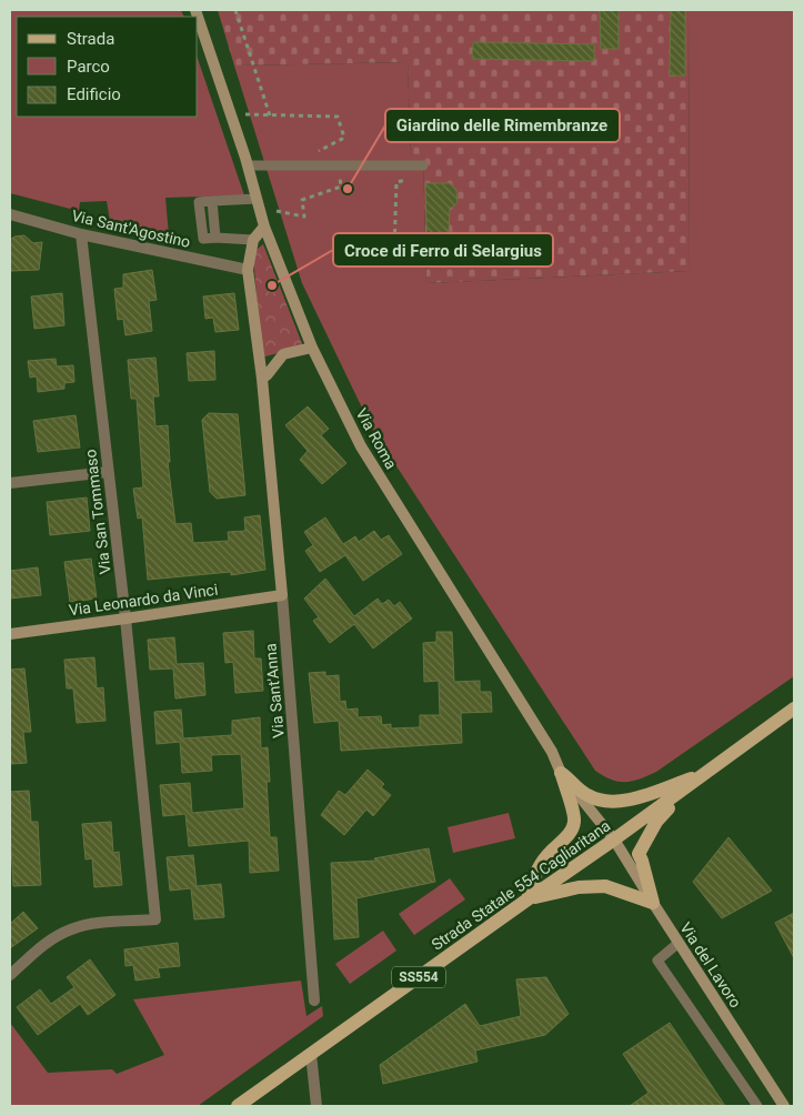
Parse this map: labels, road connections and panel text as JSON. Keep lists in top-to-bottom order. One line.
{"streets":{"main road":["Via Roma","Via Leonardo da Vinci","Via Sant'Anna","Strada Statale 554 Cagliaritana","Via del Lavoro","SS554"],"street":["Via Sant'Agostino","Via San Tommaso"]},"crossings":[["Via Sant'Agostino","Via San Tommaso"],["Via Sant'Agostino","Via Sant'Anna"],["Via Roma","Via Sant'Anna"],["Via Roma","Strada Statale 554 Cagliaritana"],["Via Roma","Via del Lavoro"],["Via San Tommaso","Via Leonardo da Vinci"],["Via Leonardo da Vinci","Via Sant'Anna"],["Strada Statale 554 Cagliaritana","Via del Lavoro"]],"places":["Giardino delle Rimembranze","Croce di Ferro di Selargius"],"legend":["Strada","Parco","Edificio"]}
